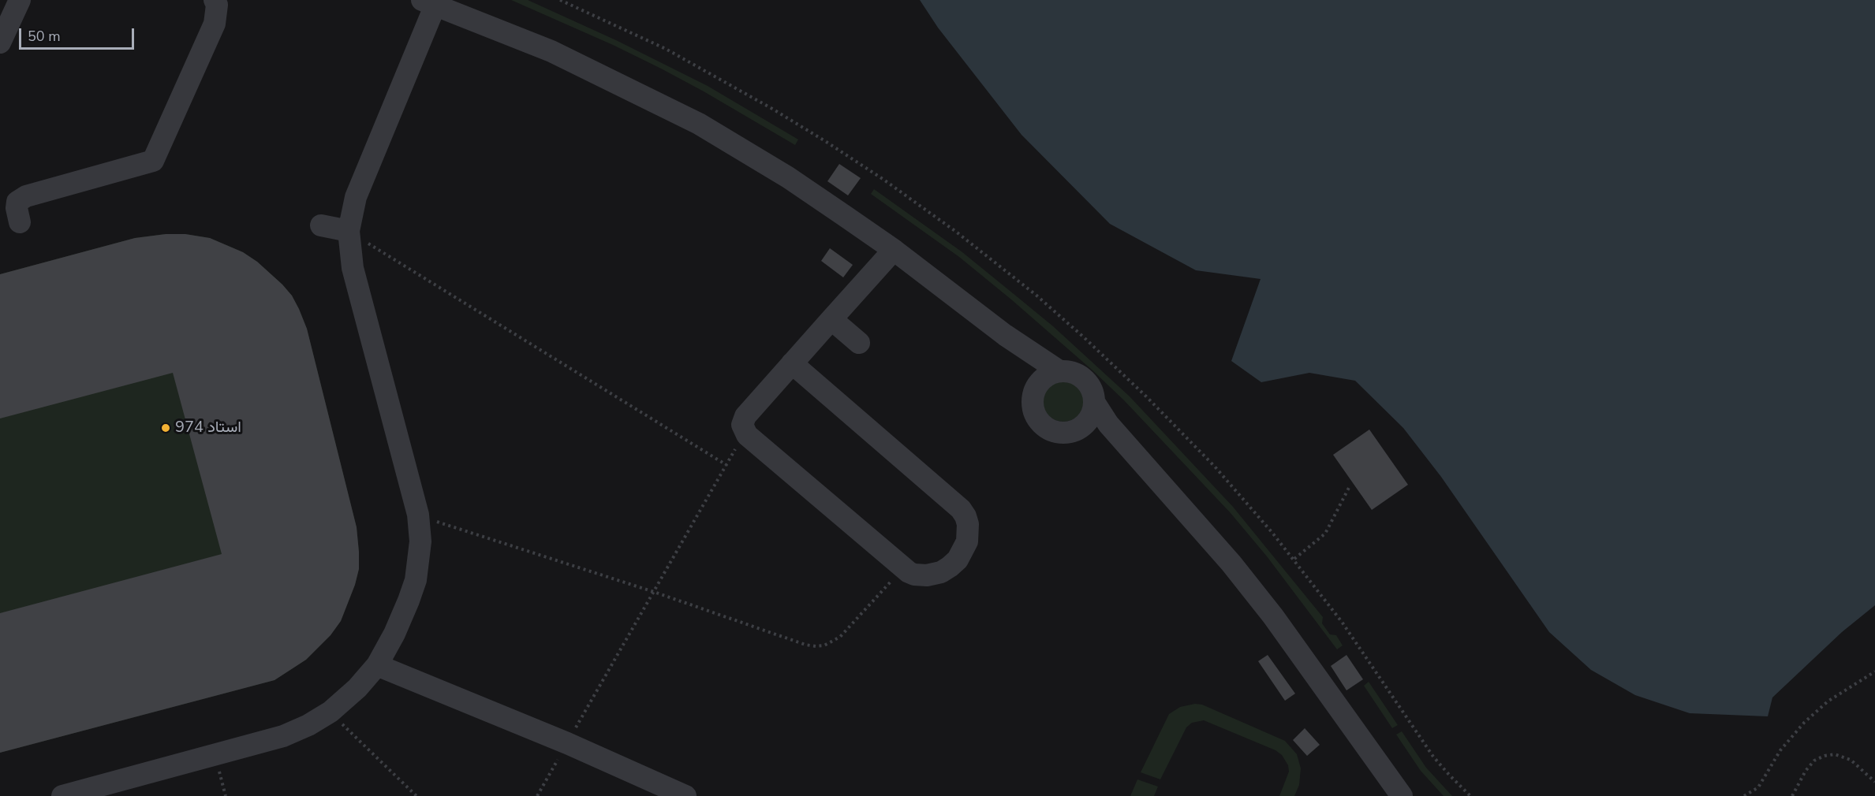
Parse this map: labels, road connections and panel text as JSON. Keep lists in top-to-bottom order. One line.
{"places":["استاد 974"],"scale_bar":"50 m"}
